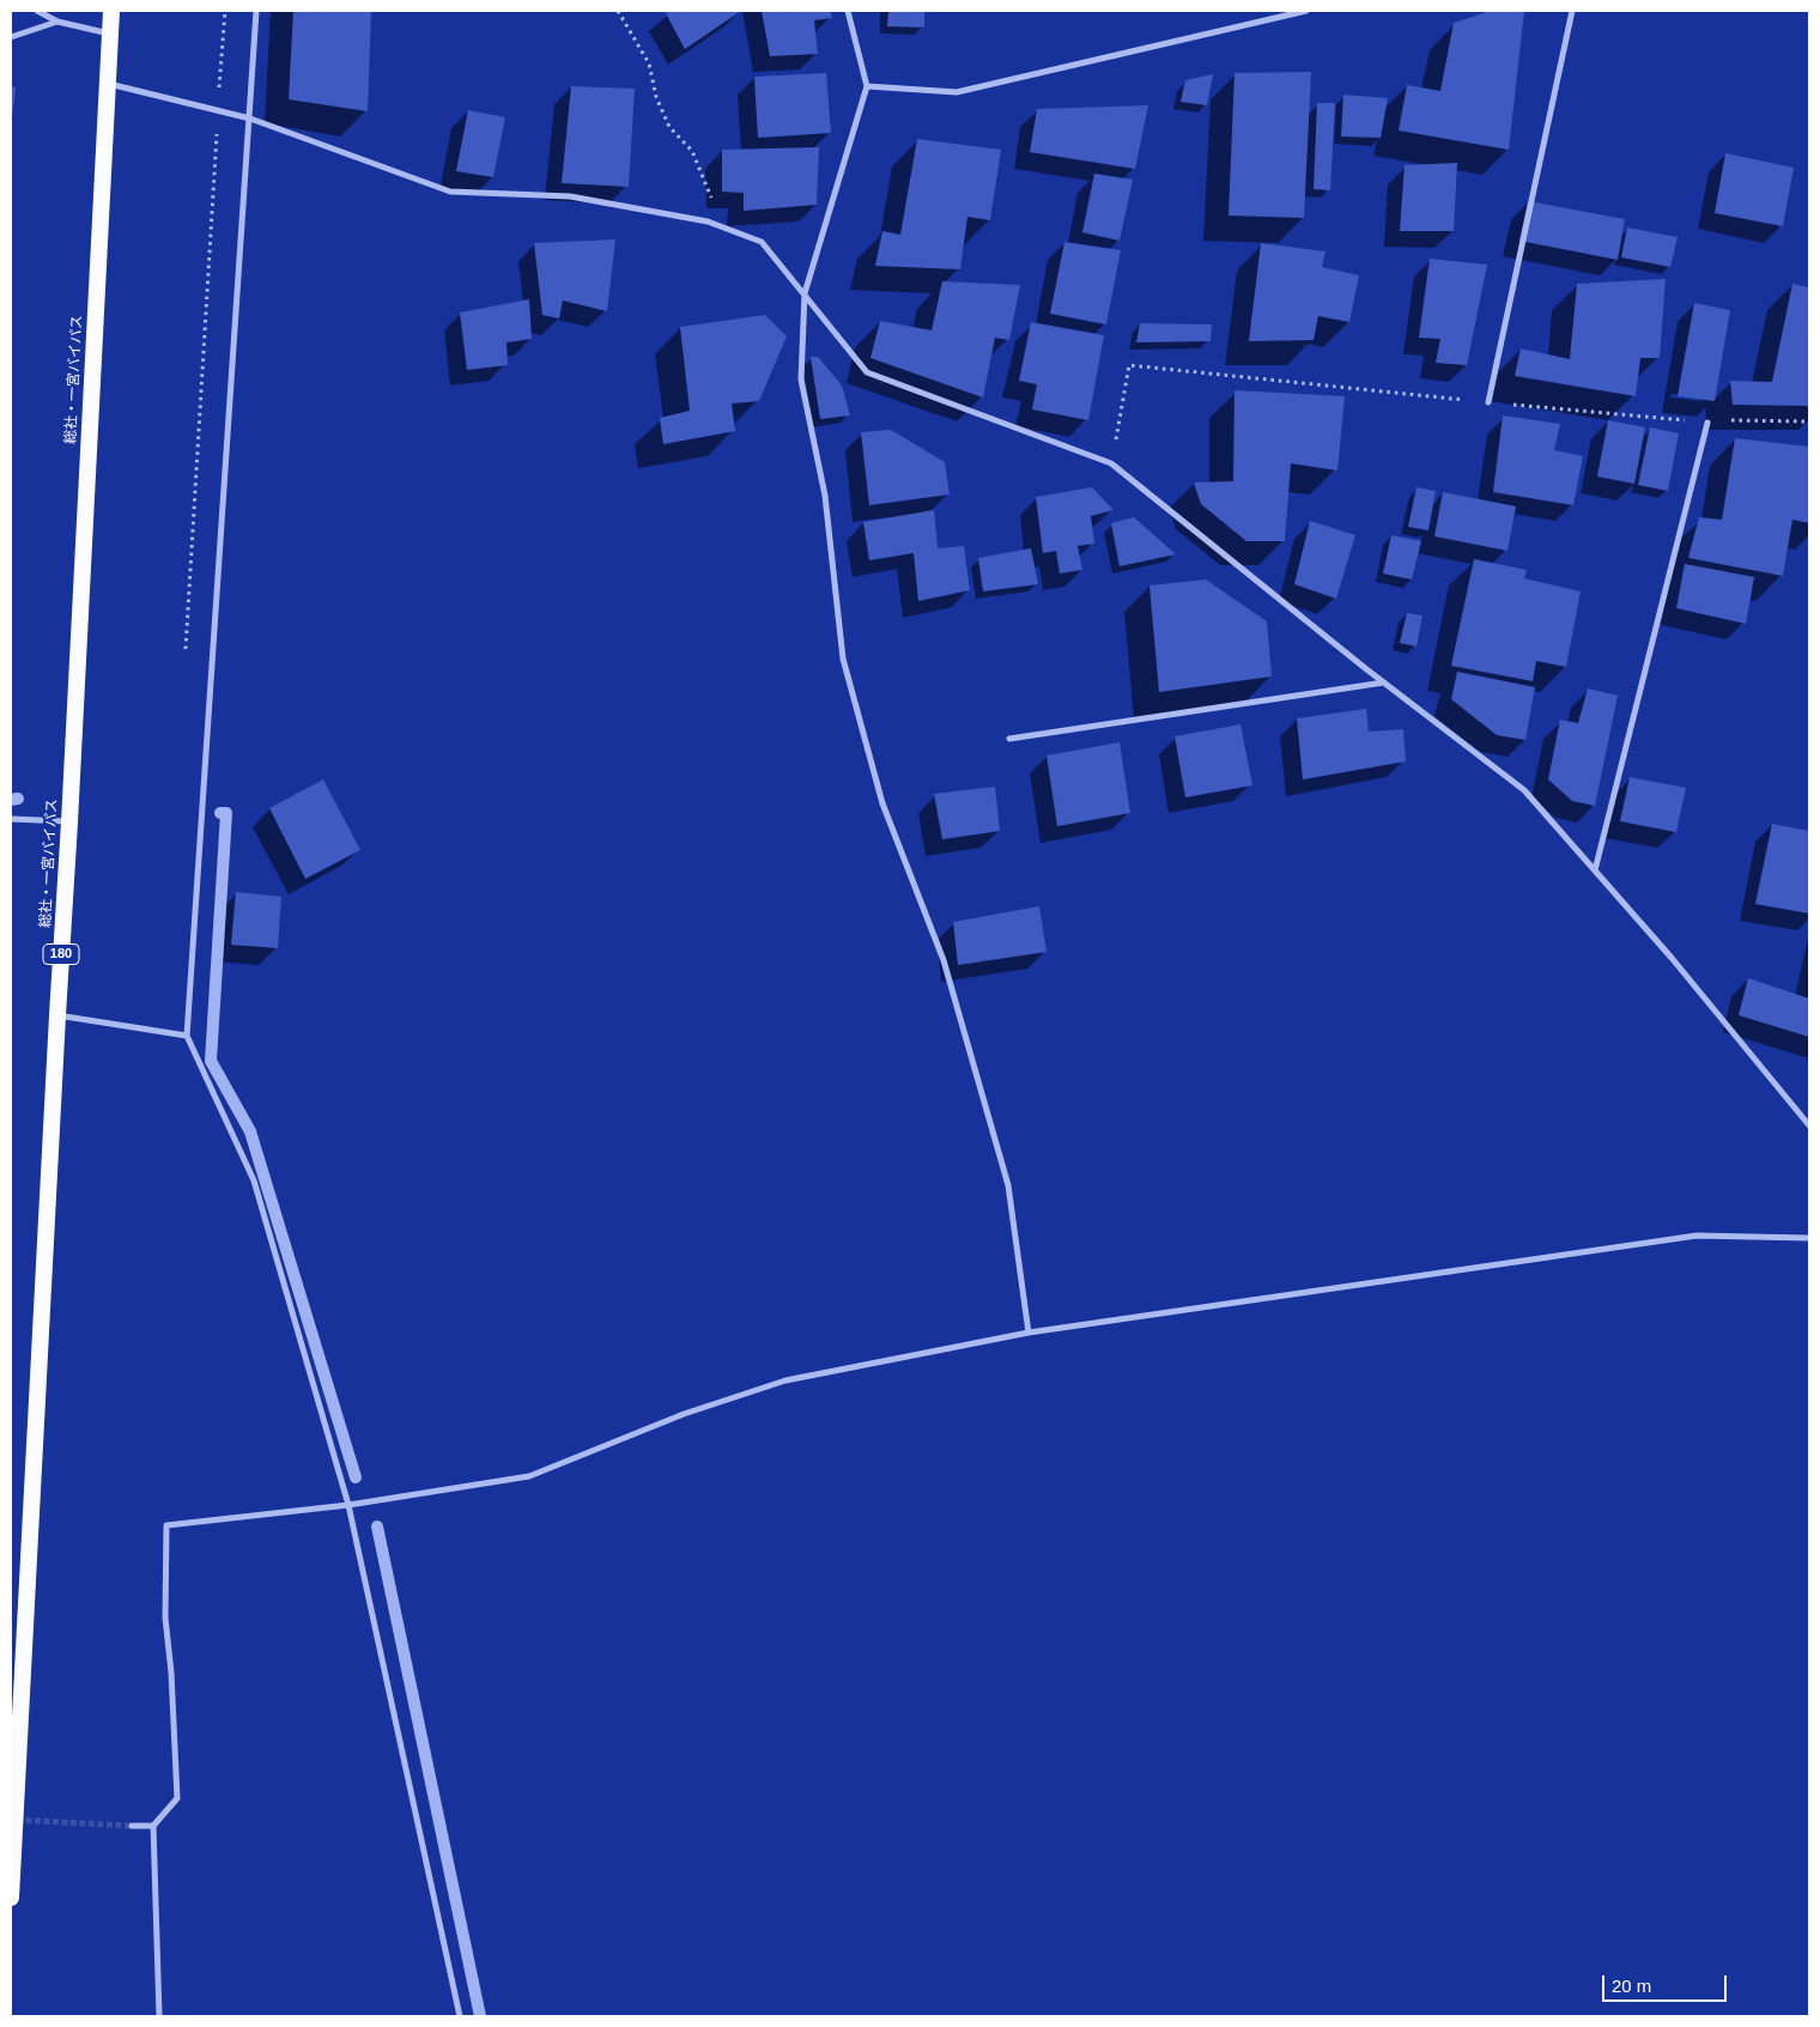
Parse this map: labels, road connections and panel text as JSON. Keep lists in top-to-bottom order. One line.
{"streets":{"highway":["総社・一宮バイパス","180"]},"scale_bar":"20 m"}
